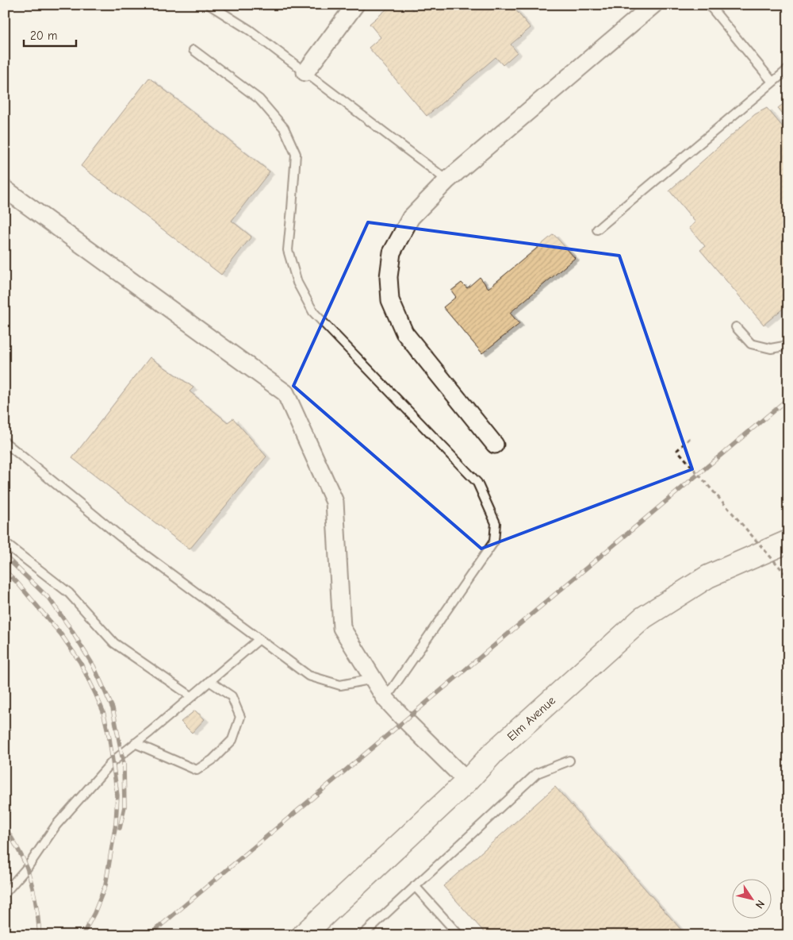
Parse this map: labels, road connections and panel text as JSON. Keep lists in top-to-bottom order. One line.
{"streets":{"main road":["Elm Avenue"]},"scale_bar":"20 m","north":"bottom right"}
